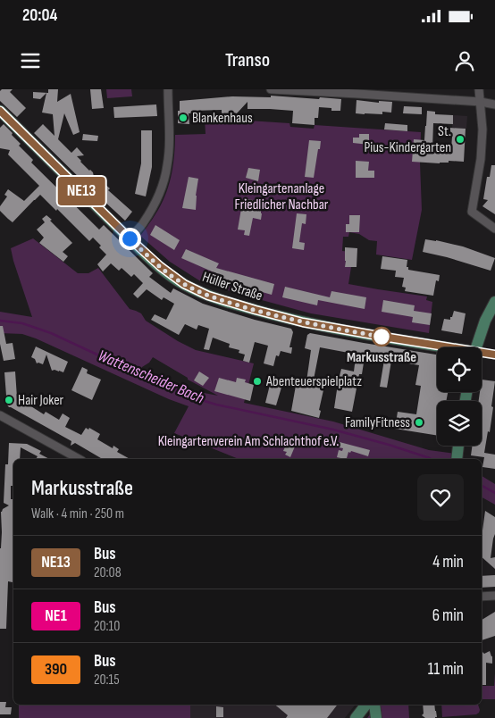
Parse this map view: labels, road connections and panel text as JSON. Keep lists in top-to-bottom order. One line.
{"streets":{"street":["Hüller Straße"]},"water":["Wattenscheider Bach"],"parks":["Kleingartenanlage Friedlicher Nachbar","Kleingartenverein Am Schlachthof e.V."],"places":["Blankenhaus","St. Pius-Kindergarten","Markusstraße","Abenteuerspielplatz","Hair Joker","FamilyFitness"],"lines":["bus line NE13"],"page":{"status":"20:04","header":"Transo","on_map":"NE13","heading":["Markusstraße","Walk · 4 min · 250 m"],"list":[{"mark":"NE13","name":"Bus","note":"20:08","value":"4 min"},{"mark":"NE1","name":"Bus","note":"20:10","value":"6 min"},{"mark":"390","name":"Bus","note":"20:15","value":"11 min"}]}}
